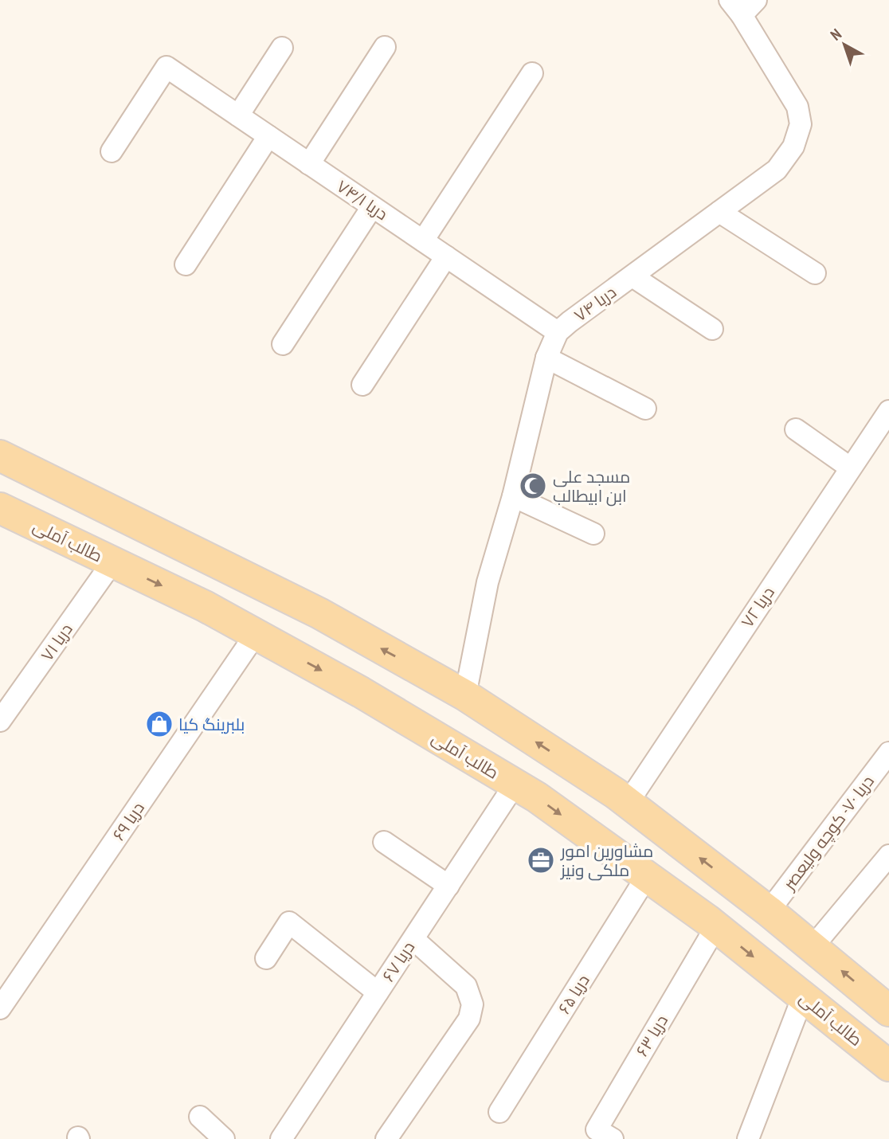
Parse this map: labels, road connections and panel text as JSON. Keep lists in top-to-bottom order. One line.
{"streets":{"main road":["طالب آملی"],"street":["دریا ۷۴/۱","دریا ۷۴","دریا ۷۲","دریا ۷۱","دریا ۶۹","دریا ۷۰- کوچه ولیعصر","دریا ۶۷","دریا ۶۵","دریا ۶۳"]},"crossings":[["دریا ۷۴/۱","دریا ۷۴"],["طالب آملی","دریا ۷۱"],["طالب آملی","دریا ۶۹"],["طالب آملی","دریا ۶۷"],["طالب آملی","دریا ۶۵"],["طالب آملی","دریا ۶۳"]],"places":{"mosque":["مسجد علی ابن ابیطالب"],"shop":["بلبرینگ کیا"],"office":["مشاورین امور ملکی ونیز"]},"north":"top left"}
